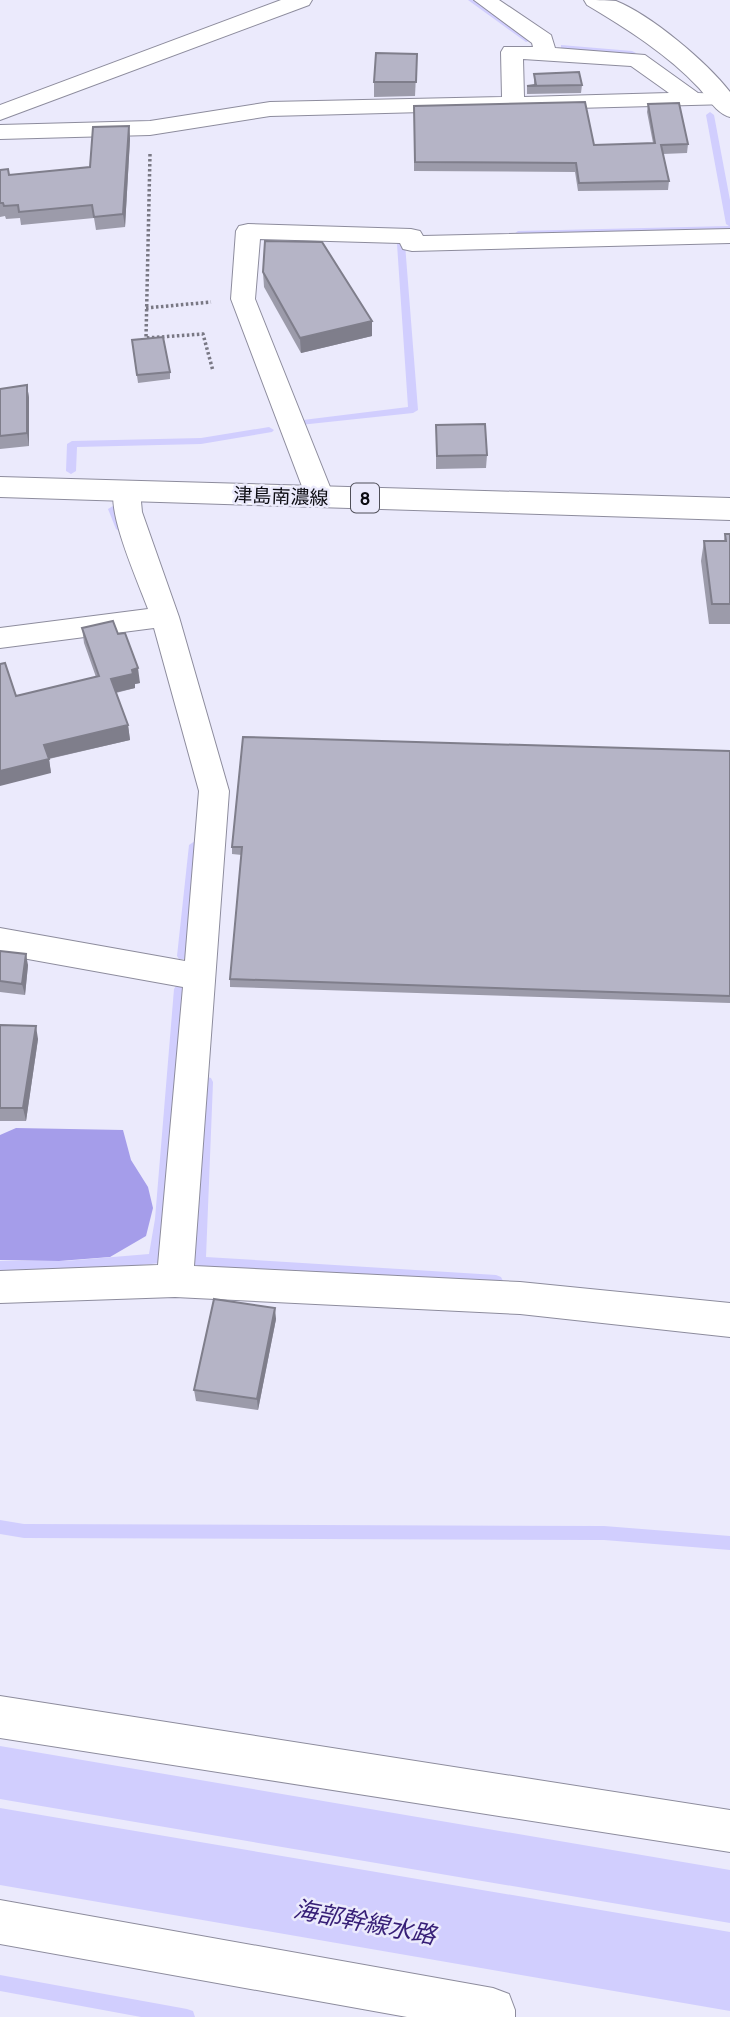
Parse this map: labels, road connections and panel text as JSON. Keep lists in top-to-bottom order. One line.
{"streets":{"main road":["津島南濃線","8"]},"water":["海部幹線水路"]}
